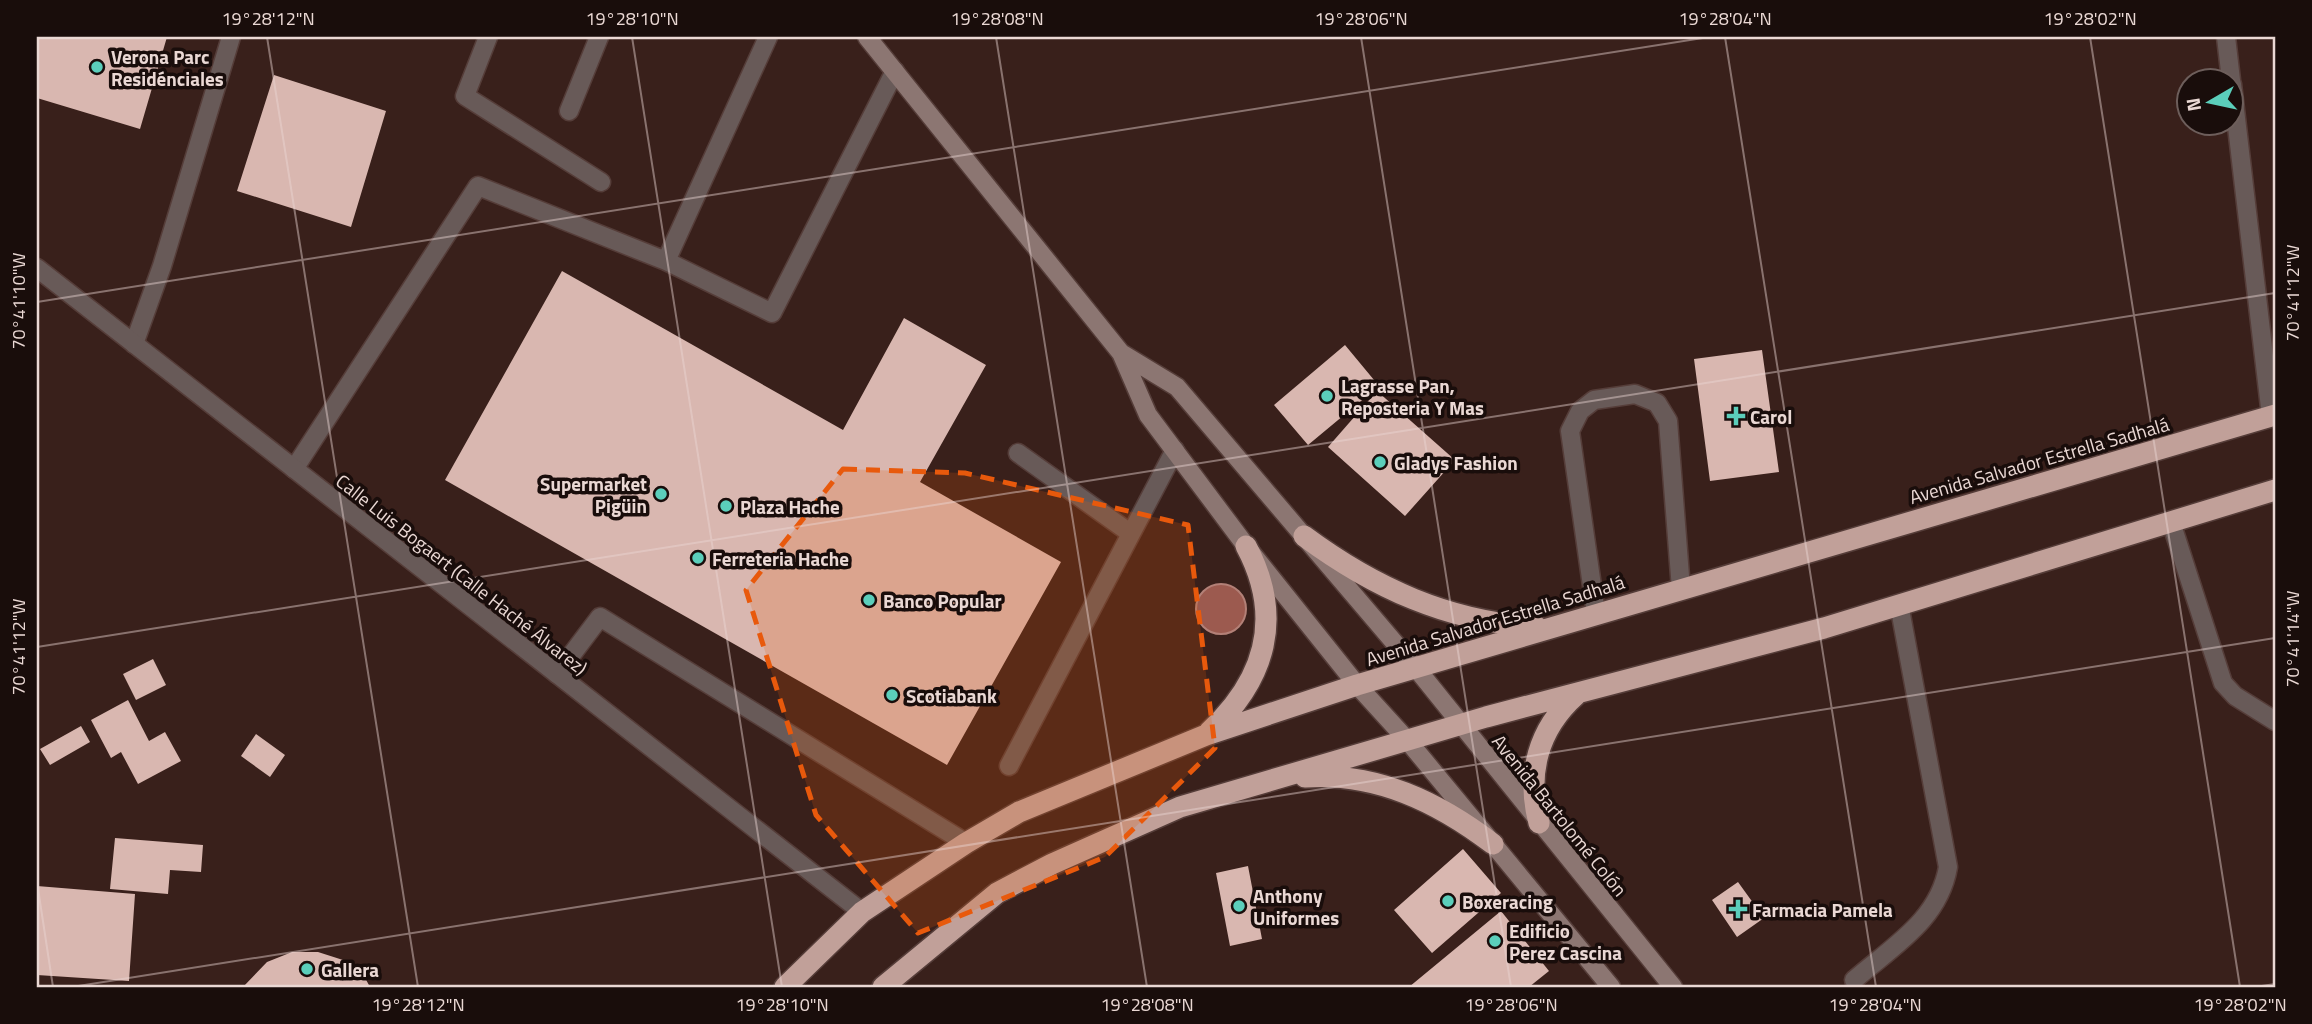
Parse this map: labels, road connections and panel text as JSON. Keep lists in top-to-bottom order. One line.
{"streets":{"highway":["Avenida Salvador Estrella Sadhalá"],"main road":["Avenida Bartolomé Colón"],"street":["Calle Luis Bogaert (Calle Haché Álvarez)"]},"crossings":[["Avenida Salvador Estrella Sadhalá","Calle Luis Bogaert (Calle Haché Álvarez)"],["Avenida Salvador Estrella Sadhalá","Avenida Bartolomé Colón"]],"places":{"other":["Verona Parc Residénciales","Lagrasse Pan, Reposteria Y Mas","Gladys Fashion","Supermarket Pigüin","Plaza Hache","Ferreteria Hache","Banco Popular","Scotiabank","Boxeracing","Anthony Uniformes","Edificio Perez Cascina","Gallera"],"health":["Carol","Farmacia Pamela"]},"north":"left","coordinates":["19°28'12\"N","19°28'10\"N","19°28'08\"N","19°28'06\"N","19°28'04\"N","19°28'02\"N","70°41'12\"W","70°41'10\"W","70°41'14\"W"]}
